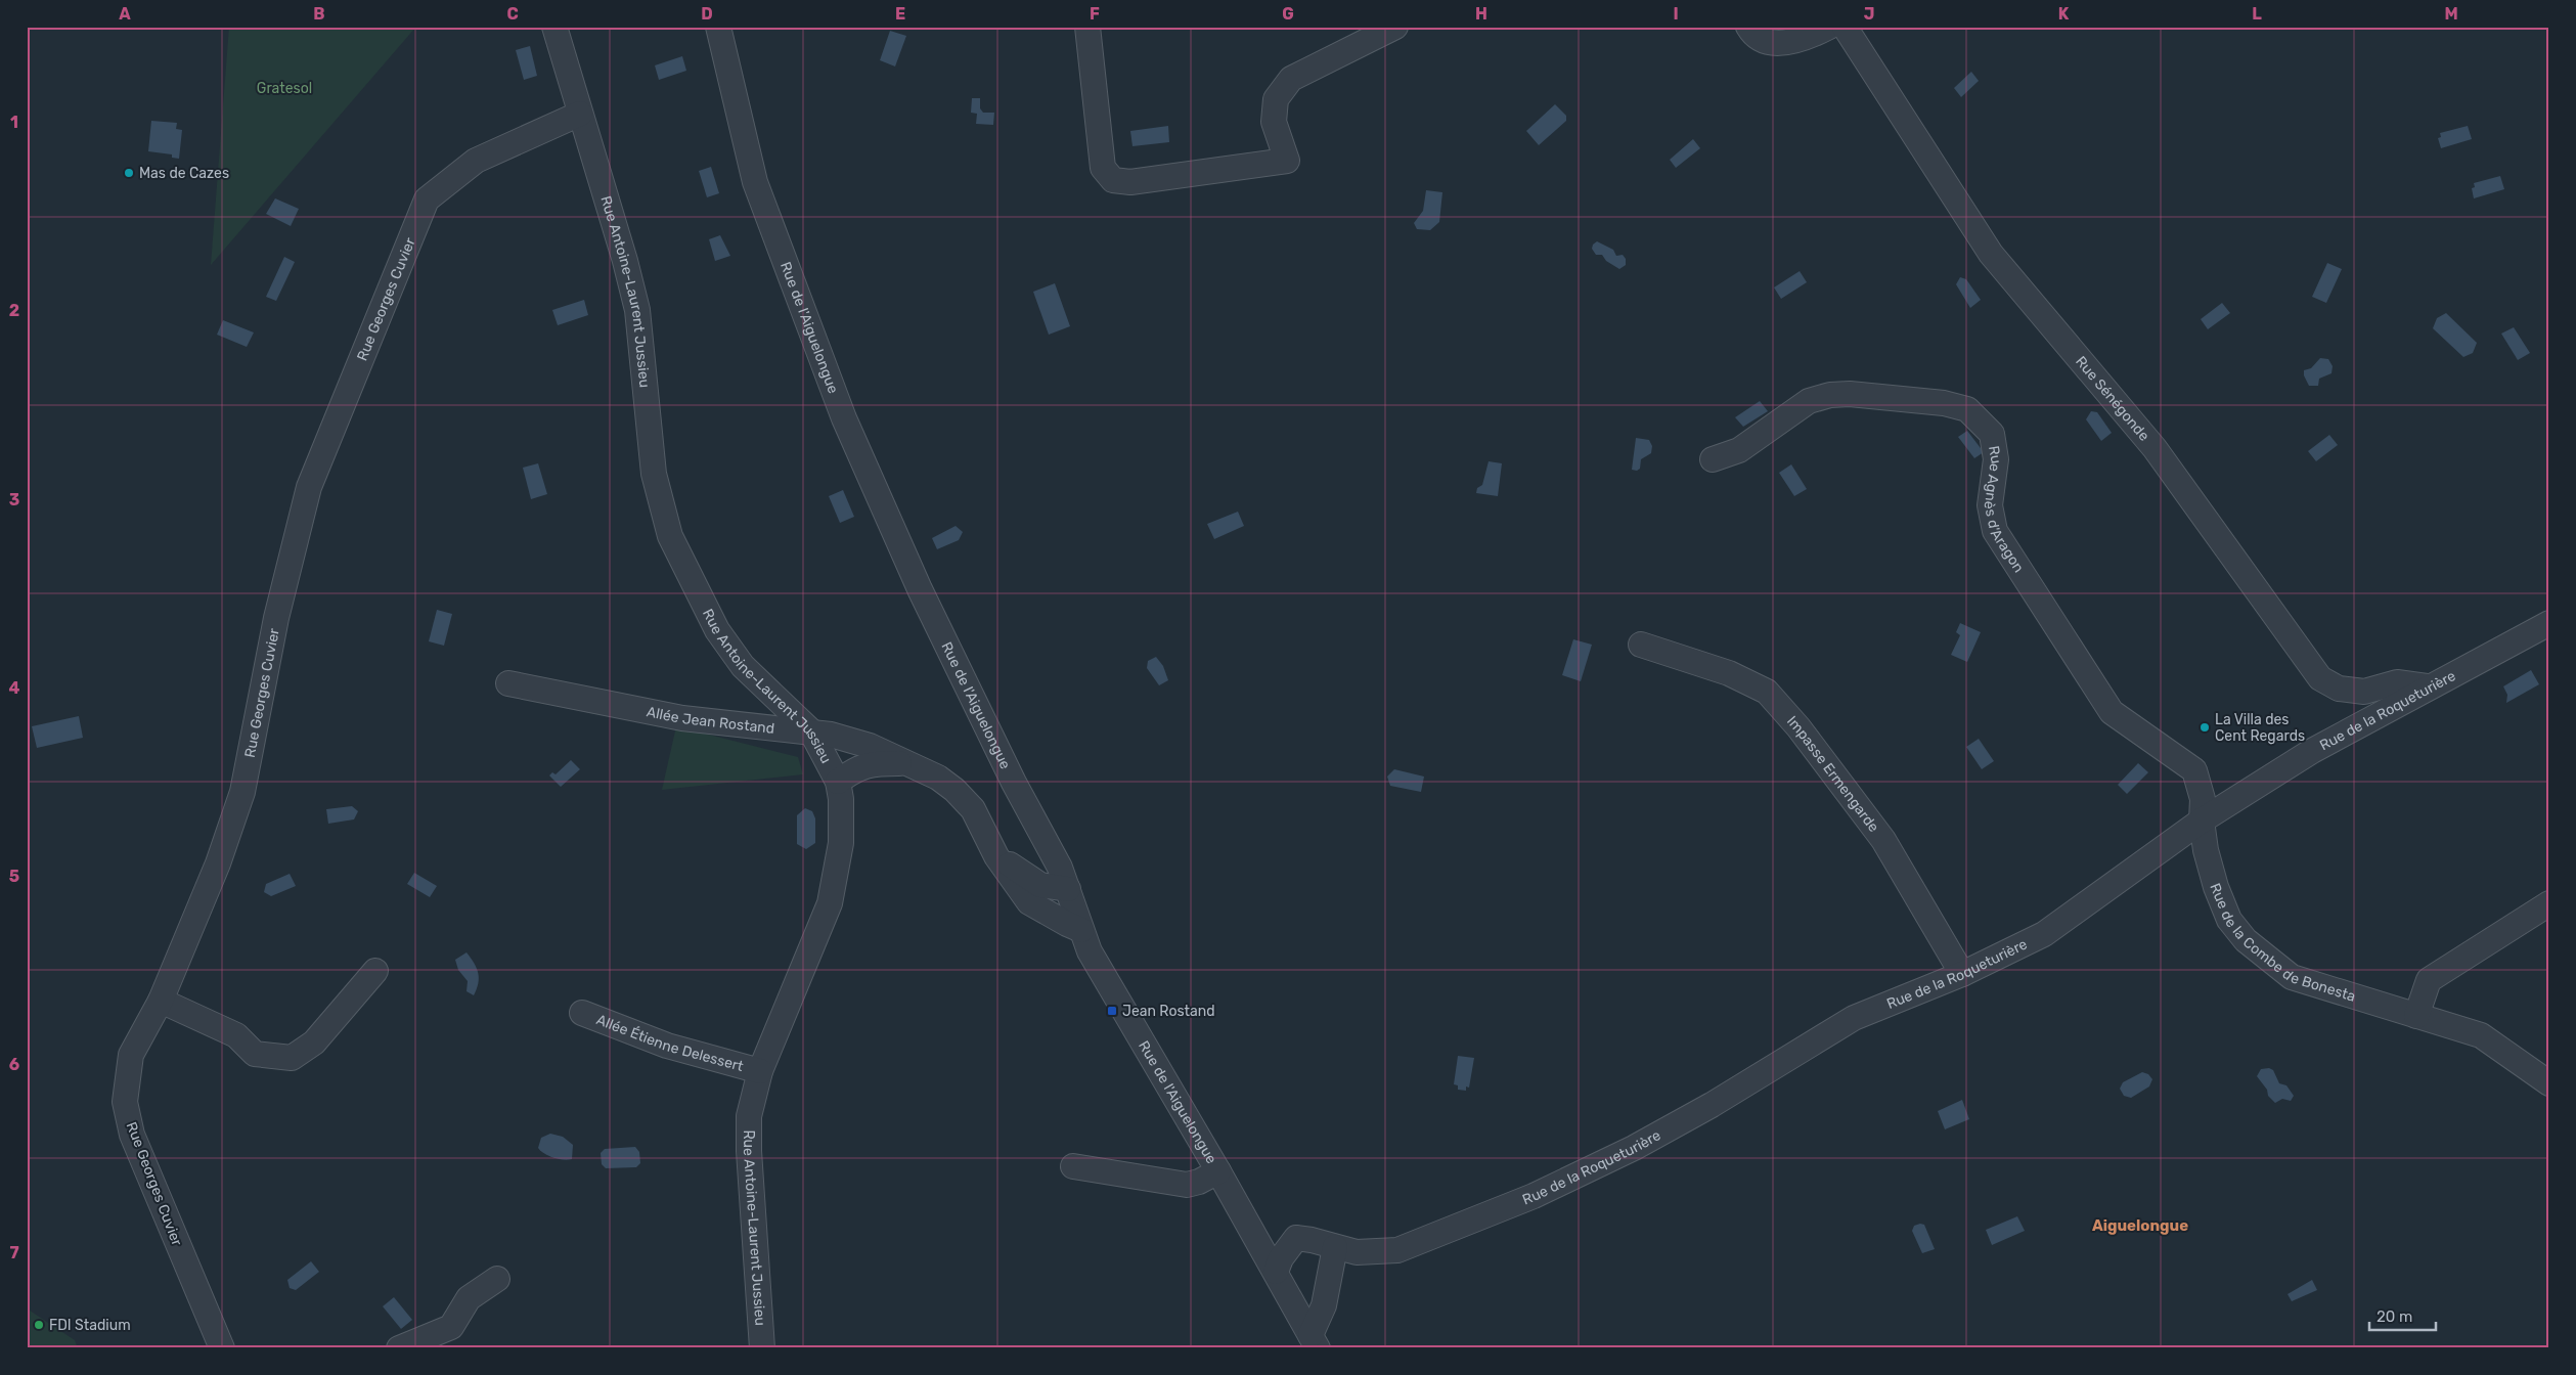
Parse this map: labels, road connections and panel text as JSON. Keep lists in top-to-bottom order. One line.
{"streets":{"street":["Rue Antoine-Laurent Jussieu","Rue Georges Cuvier","Rue de l'Aiguelongue","Rue Sénégonde","Rue Agnès d'Aragon","Rue de la Roqueturière","Allée Jean Rostand","Impasse Ermengarde","Rue de la Combe de Bonesta","Allée Étienne Delessert"]},"crossings":[["Rue Antoine-Laurent Jussieu","Rue Georges Cuvier"],["Rue Antoine-Laurent Jussieu","Allée Jean Rostand"],["Rue Antoine-Laurent Jussieu","Allée Étienne Delessert"],["Rue de l'Aiguelongue","Rue de la Roqueturière"],["Rue de l'Aiguelongue","Allée Jean Rostand"],["Rue Sénégonde","Rue de la Roqueturière"],["Rue Agnès d'Aragon","Rue de la Roqueturière"],["Rue Agnès d'Aragon","Rue de la Combe de Bonesta"],["Rue de la Roqueturière","Impasse Ermengarde"],["Rue de la Roqueturière","Rue de la Combe de Bonesta"]],"districts":["Aiguelongue"],"parks":["Gratesol"],"places":{"other":["Mas de Cazes","La Villa des Cent Regards","FDI Stadium"],"transit":["Jean Rostand"]},"scale_bar":"20 m","grid":{"columns":["A","B","C","D","E","F","G","H","I","J","K","L","M"],"rows":["1","2","3","4","5","6","7"]}}
